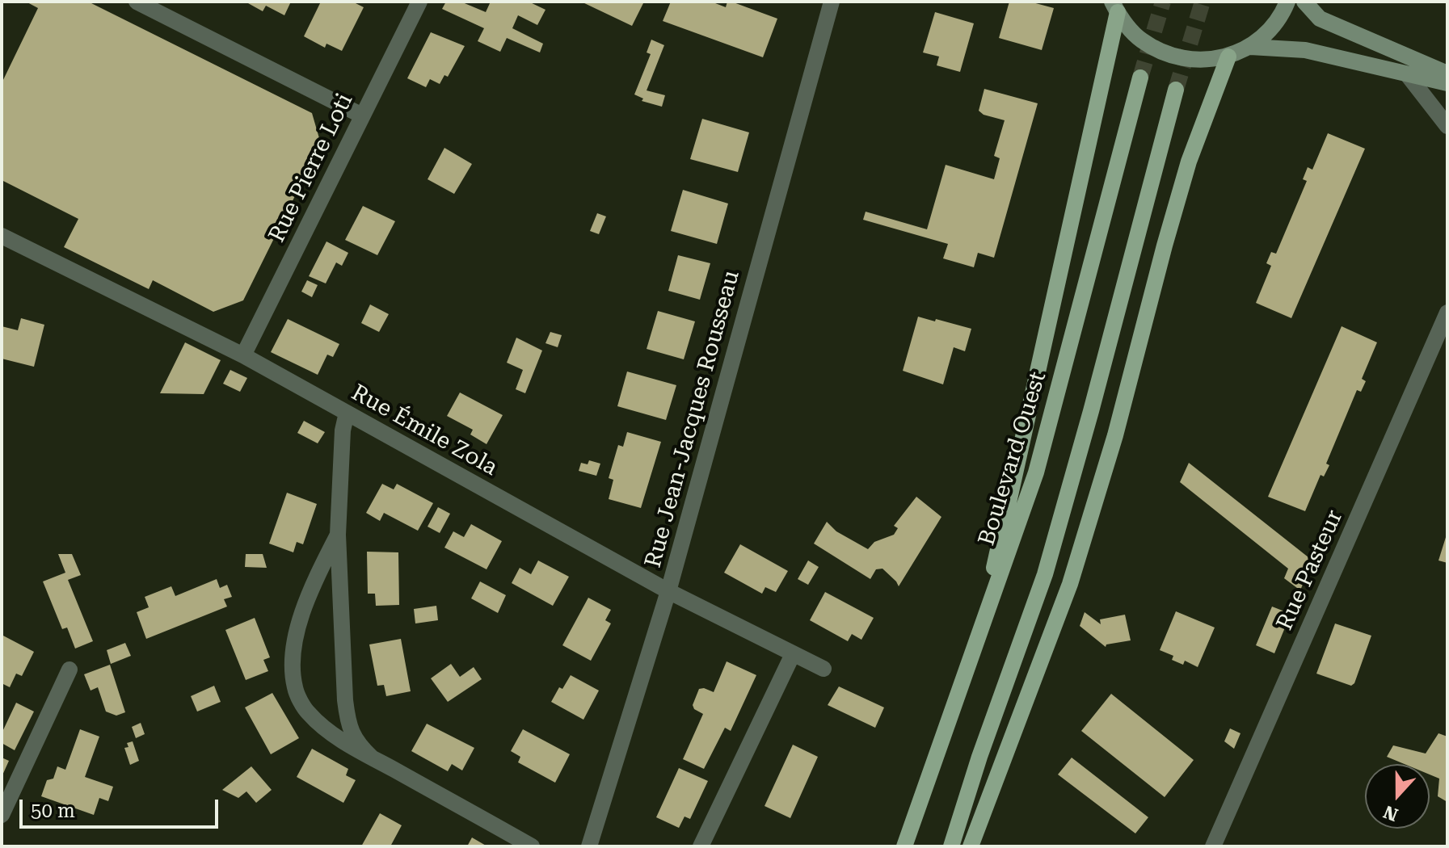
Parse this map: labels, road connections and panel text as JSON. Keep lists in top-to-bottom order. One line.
{"streets":{"main road":["Boulevard Ouest"],"street":["Rue Pierre Loti","Rue Jean-Jacques Rousseau","Rue Émile Zola","Rue Pasteur"]},"crossings":[["Rue Pierre Loti","Rue Émile Zola"],["Rue Jean-Jacques Rousseau","Rue Émile Zola"]],"scale_bar":"50 m","north":"bottom"}
